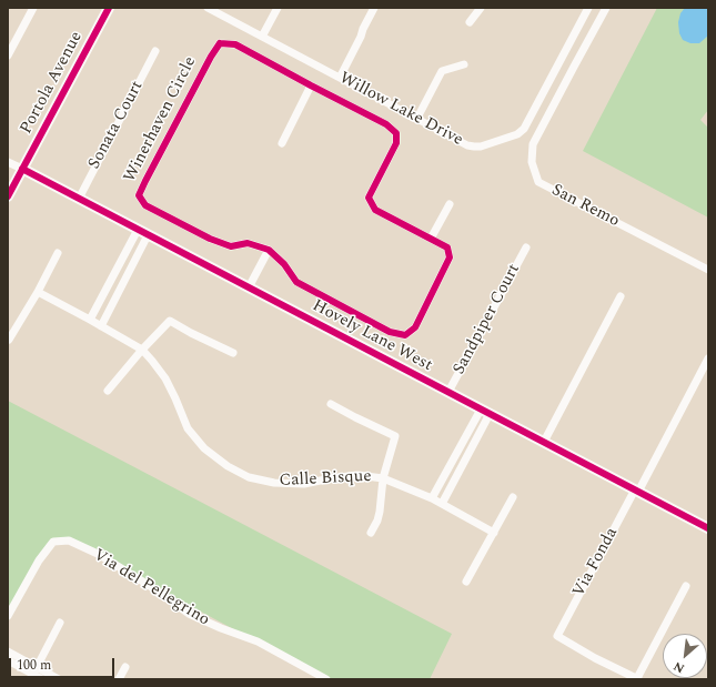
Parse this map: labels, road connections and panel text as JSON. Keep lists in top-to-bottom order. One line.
{"streets":{"street":["Portola Avenue","Willow Lake Drive","Winerhaven Circle","Sonata Court","San Remo","Sandpiper Court","Hovely Lane West","Calle Bisque","Via Fonda","Via del Pellegrino"]},"crossings":[["Portola Avenue","Hovely Lane West"],["Sonata Court","Hovely Lane West"],["Sandpiper Court","Hovely Lane West"],["Hovely Lane West","Via Fonda"]],"scale_bar":"100 m","north":"bottom left"}
